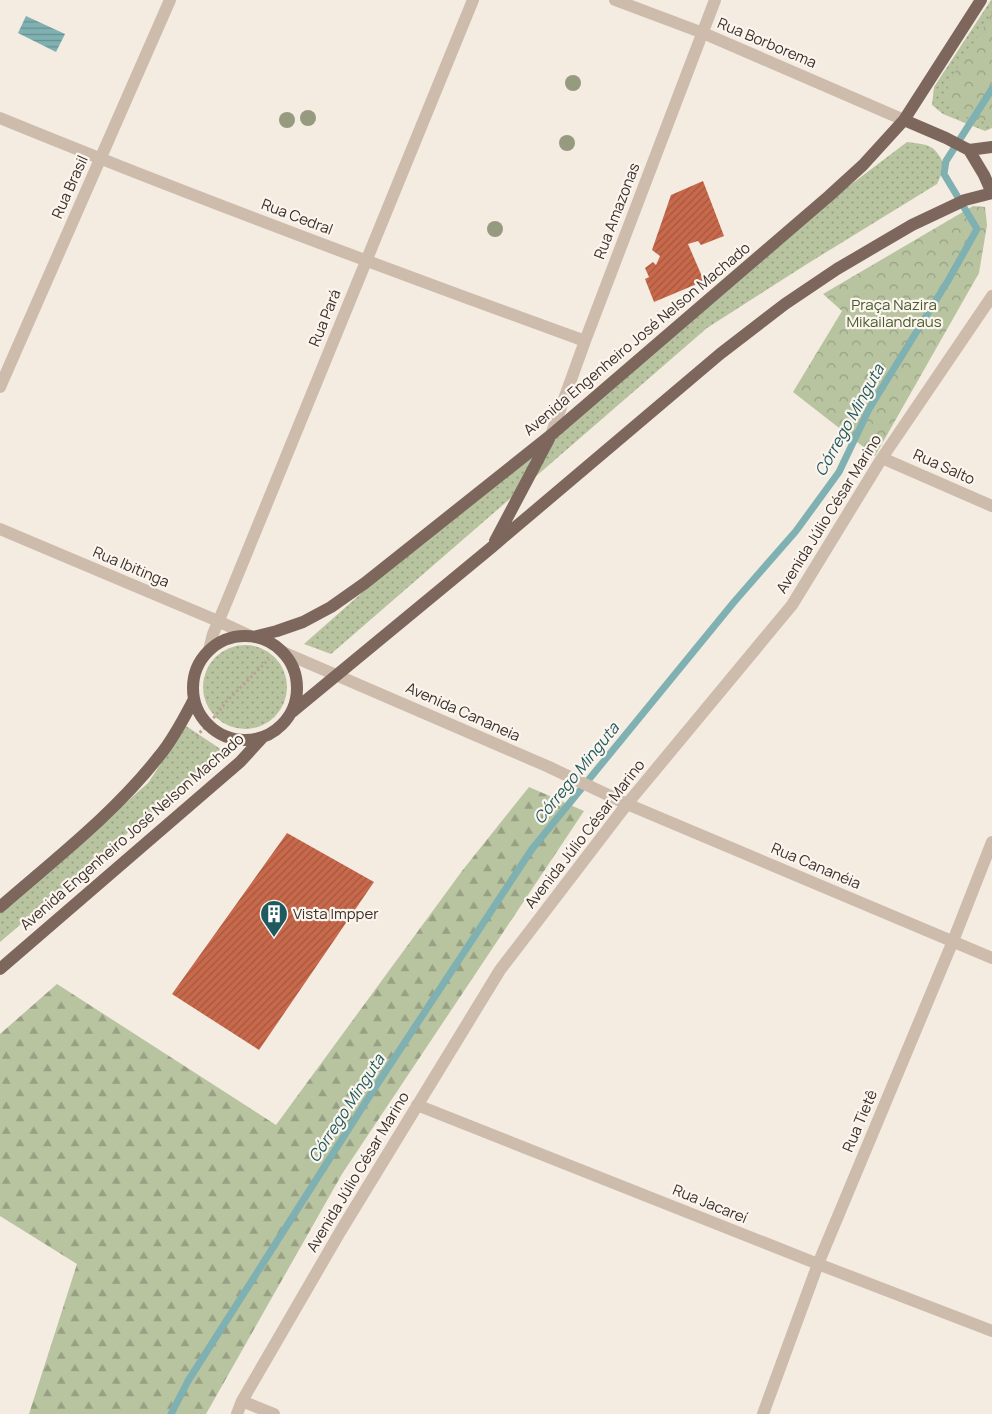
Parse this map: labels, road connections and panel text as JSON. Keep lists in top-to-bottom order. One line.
{"streets":{"main road":["Avenida Engenheiro José Nelson Machado"],"street":["Rua Borborema","Rua Brasil","Rua Amazonas","Rua Cedral","Rua Pará","Rua Salto","Avenida Júlio César Marino","Rua Ibitinga","Avenida Cananeia","Rua Cananéia","Rua Tietê","Rua Jacareí"]},"crossings":[["Rua Borborema","Rua Amazonas"],["Rua Borborema","Avenida Engenheiro José Nelson Machado"],["Rua Brasil","Rua Cedral"],["Rua Amazonas","Rua Cedral"],["Rua Amazonas","Avenida Engenheiro José Nelson Machado"],["Rua Cedral","Rua Pará"],["Rua Pará","Avenida Engenheiro José Nelson Machado"],["Rua Pará","Rua Ibitinga"],["Avenida Engenheiro José Nelson Machado","Rua Ibitinga"],["Rua Salto","Avenida Júlio César Marino"],["Avenida Júlio César Marino","Avenida Cananeia"],["Avenida Júlio César Marino","Rua Cananéia"],["Avenida Júlio César Marino","Rua Jacareí"],["Avenida Cananeia","Rua Cananéia"],["Rua Cananéia","Rua Tietê"],["Rua Tietê","Rua Jacareí"]],"water":["Córrego Minguta"],"parks":["Praça Nazira Mikailandraus"],"places":{"building":["Vista Impper"]}}
